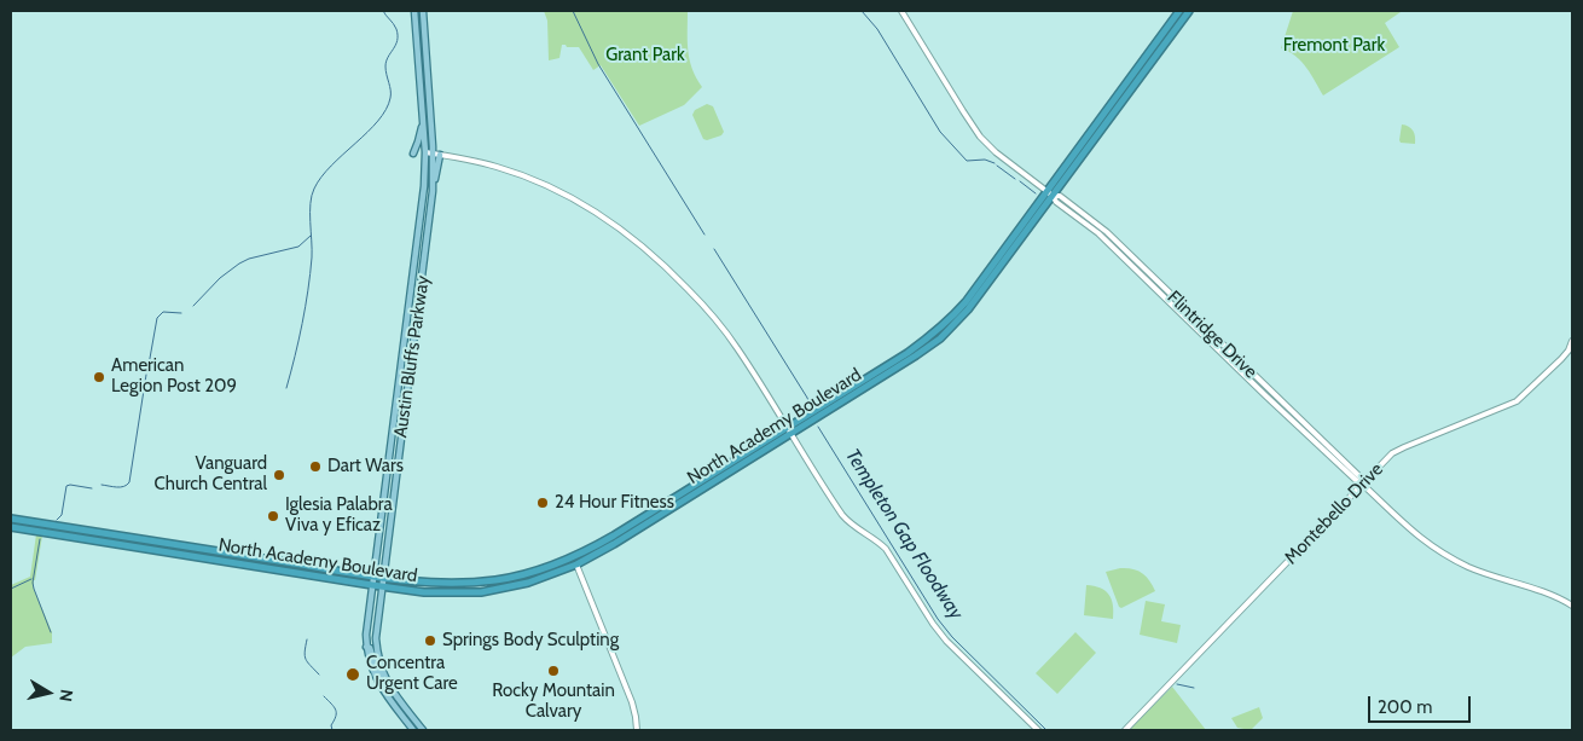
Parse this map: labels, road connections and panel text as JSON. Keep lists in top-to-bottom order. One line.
{"streets":{"highway":["North Academy Boulevard"],"main road":["Austin Bluffs Parkway"],"street":["Flintridge Drive","Montebello Drive"]},"crossings":[["Flintridge Drive","North Academy Boulevard"],["Flintridge Drive","Montebello Drive"],["Austin Bluffs Parkway","North Academy Boulevard"]],"water":["Templeton Gap Floodway"],"parks":["Fremont Park","Grant Park"],"places":["American Legion Post 209","Dart Wars","Vanguard Church Central","24 Hour Fitness","Iglesia Palabra Viva y Eficaz","Springs Body Sculpting","Rocky Mountain Calvary","Concentra Urgent Care"],"scale_bar":"200 m","north":"right"}
